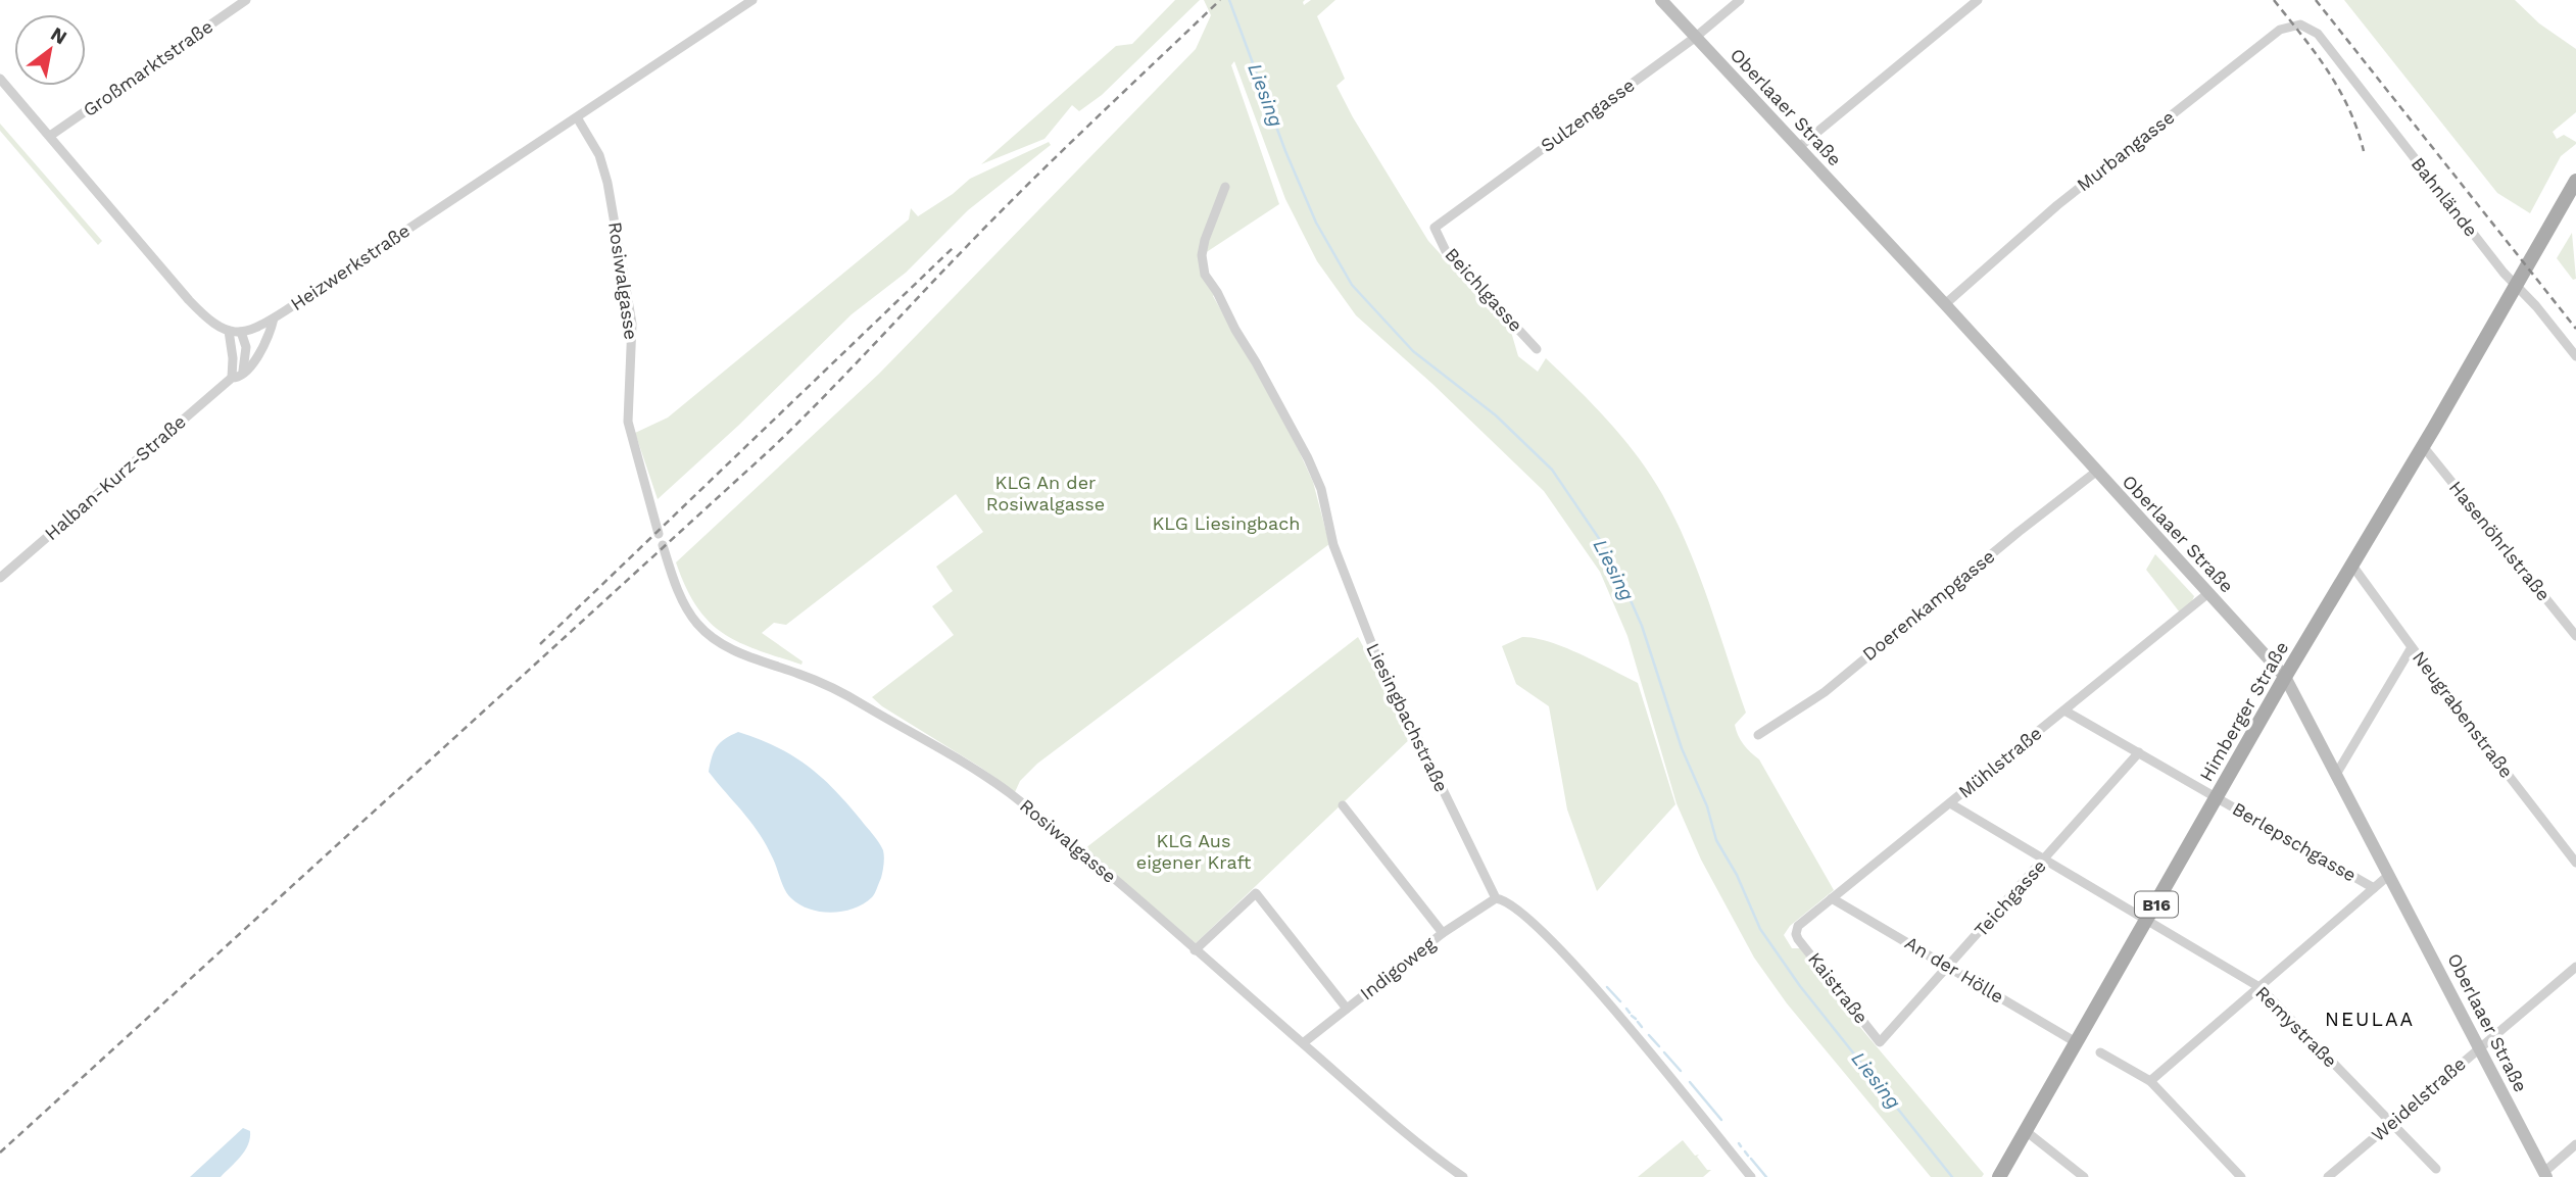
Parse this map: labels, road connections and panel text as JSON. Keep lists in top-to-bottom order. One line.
{"streets":{"main road":["Oberlaaer Straße","Himberger Straße","B16"],"street":["Großmarktstraße","Sulzengasse","Murbangasse","Bahnlände","Heizwerkstraße","Rosiwalgasse","Beichlgasse","Halban-Kurz-Straße","Hasenöhrlstraße","Doerenkampgasse","Neugrabenstraße","Liesingbachstraße","Mühlstraße","Berlepschgasse","Teichgasse","Indigoweg","An der Hölle","Kaistraße","Remystraße","Weidelstraße"]},"crossings":[["Oberlaaer Straße","Sulzengasse"],["Oberlaaer Straße","Murbangasse"],["Oberlaaer Straße","Doerenkampgasse"],["Oberlaaer Straße","Himberger Straße"],["Oberlaaer Straße","Mühlstraße"],["Oberlaaer Straße","Weidelstraße"],["Sulzengasse","Beichlgasse"],["Murbangasse","Bahnlände"],["Bahnlände","Himberger Straße"],["Heizwerkstraße","Rosiwalgasse"],["Heizwerkstraße","Halban-Kurz-Straße"],["Rosiwalgasse","Indigoweg"],["Hasenöhrlstraße","Himberger Straße"],["Himberger Straße","Neugrabenstraße"],["Himberger Straße","Berlepschgasse"],["Himberger Straße","An der Hölle"],["Himberger Straße","Remystraße"],["Liesingbachstraße","Indigoweg"],["Mühlstraße","Berlepschgasse"],["Mühlstraße","An der Hölle"],["Mühlstraße","Kaistraße"],["Mühlstraße","Remystraße"],["Berlepschgasse","Teichgasse"],["Teichgasse","An der Hölle"],["Teichgasse","Kaistraße"],["Teichgasse","Remystraße"],["Remystraße","Weidelstraße"]],"districts":["NEULAA"],"water":["Liesing"],"parks":["KLG An der Rosiwalgasse","KLG Liesingbach","KLG Aus eigener Kraft"],"north":"top right"}
